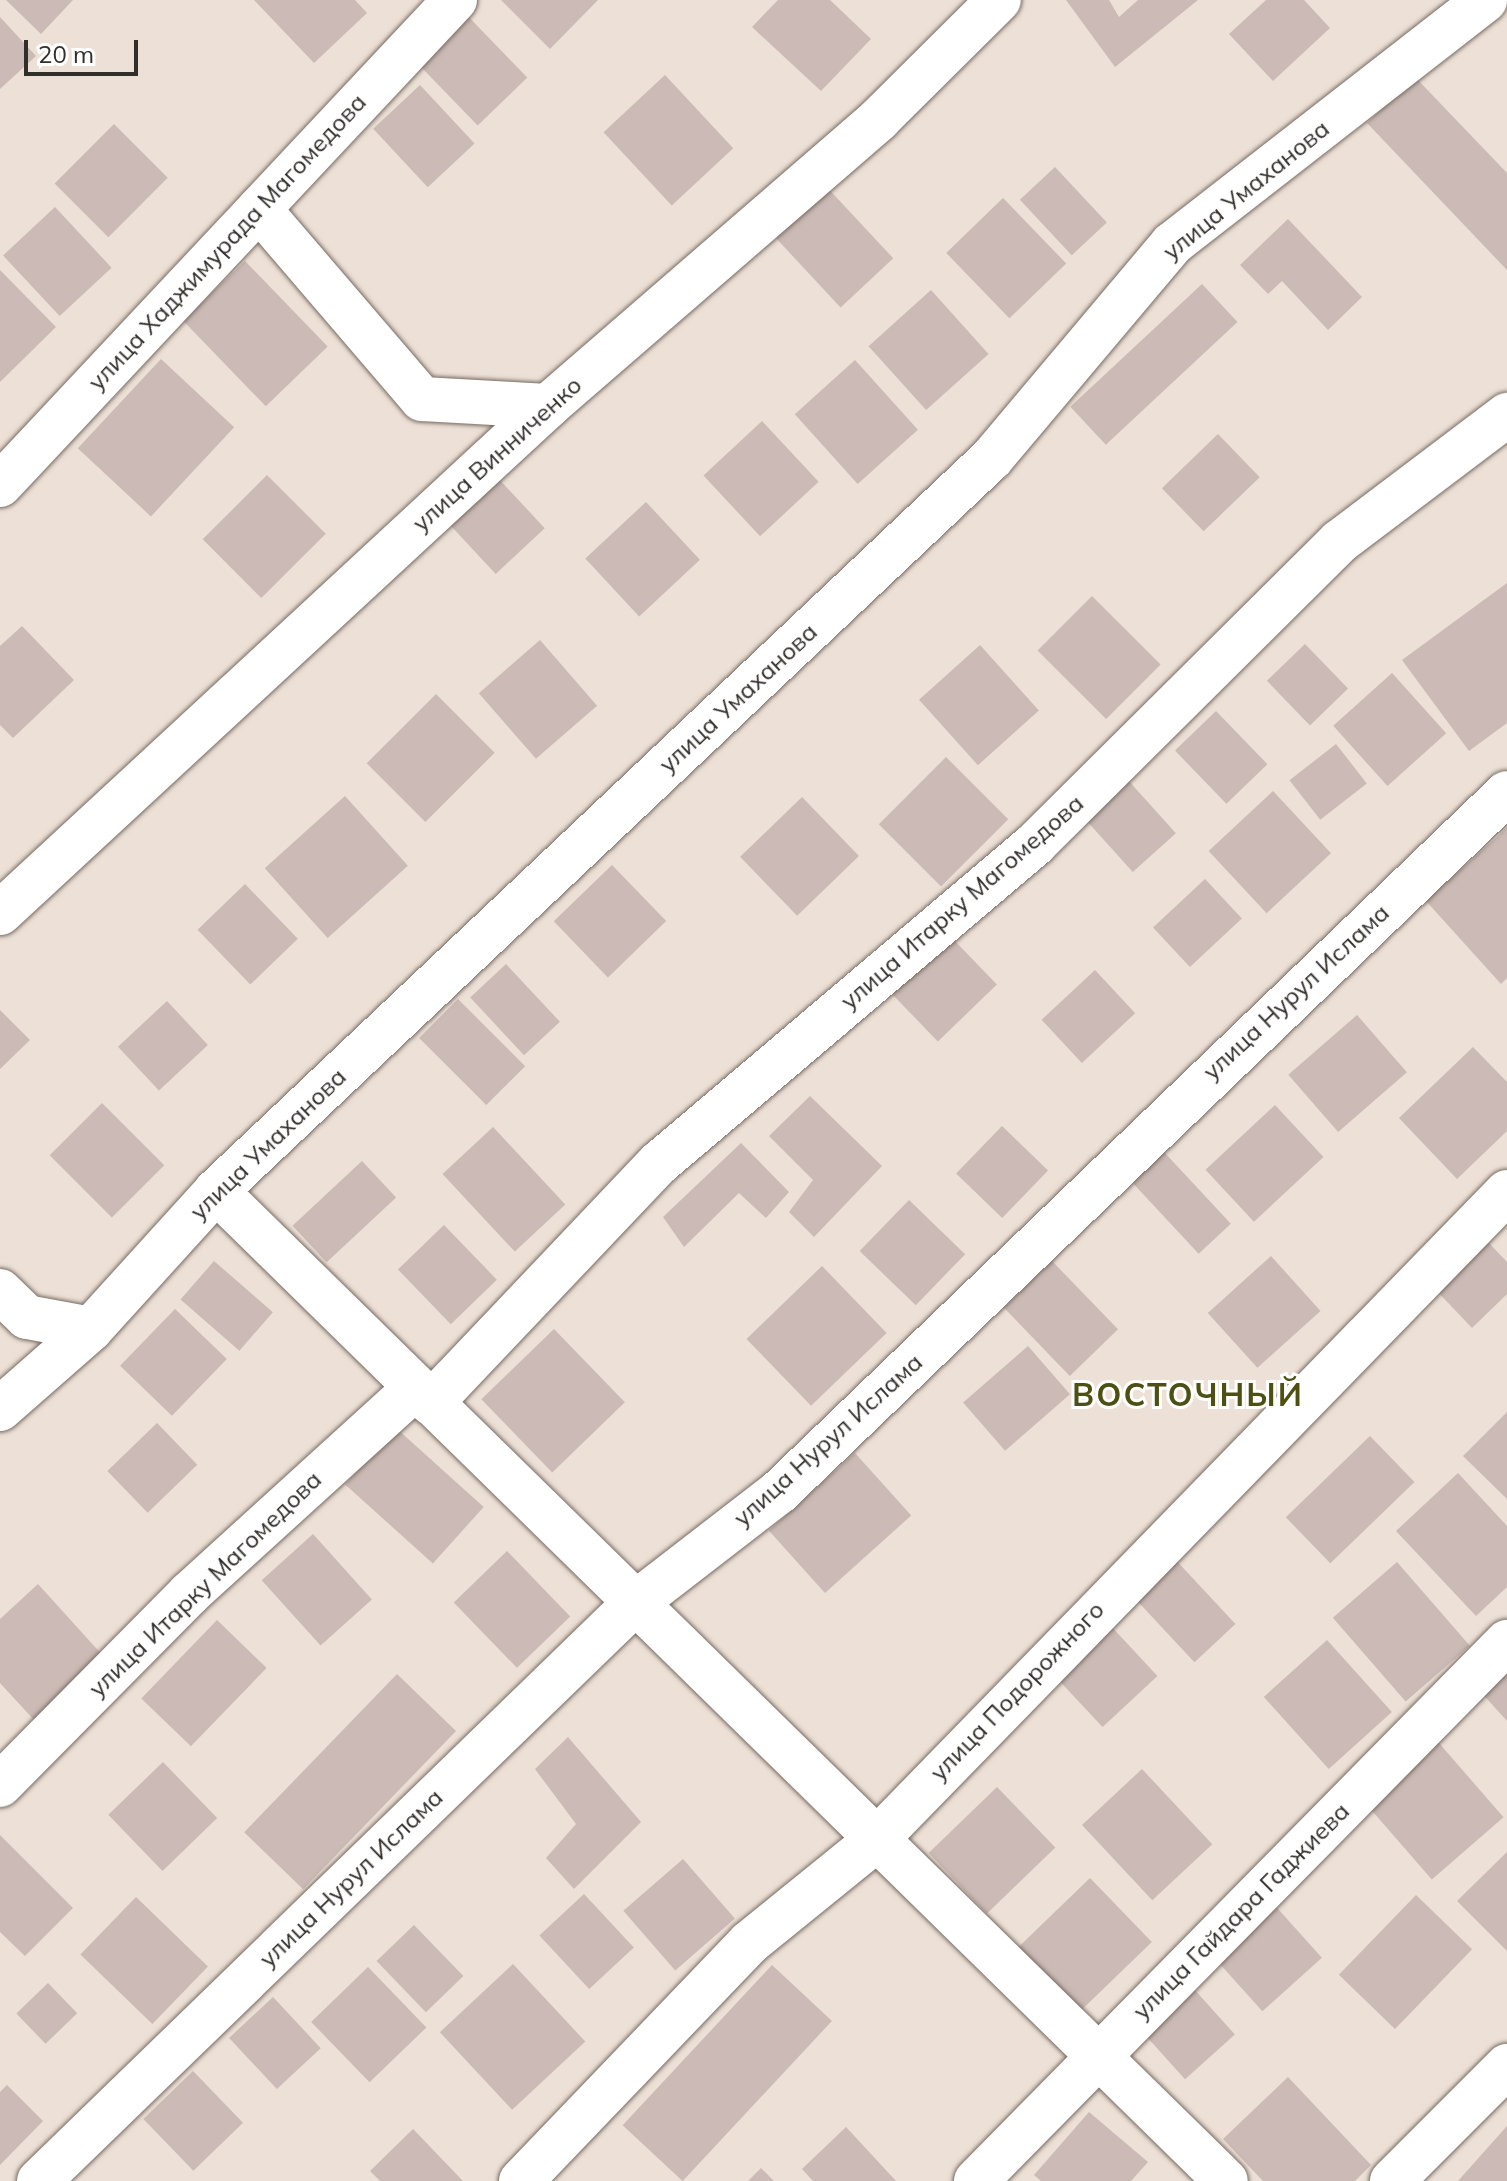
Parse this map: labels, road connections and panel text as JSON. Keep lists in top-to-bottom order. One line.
{"streets":{"street":["улица Умаханова","улица Хаджимурада Магомедова","улица Винниченко","улица Итарку Магомедова","улица Нурул Ислама","улица Подорожного","улица Гайдара Гаджиева"]},"districts":["ВОСТОЧНЫЙ"],"scale_bar":"20 m"}
